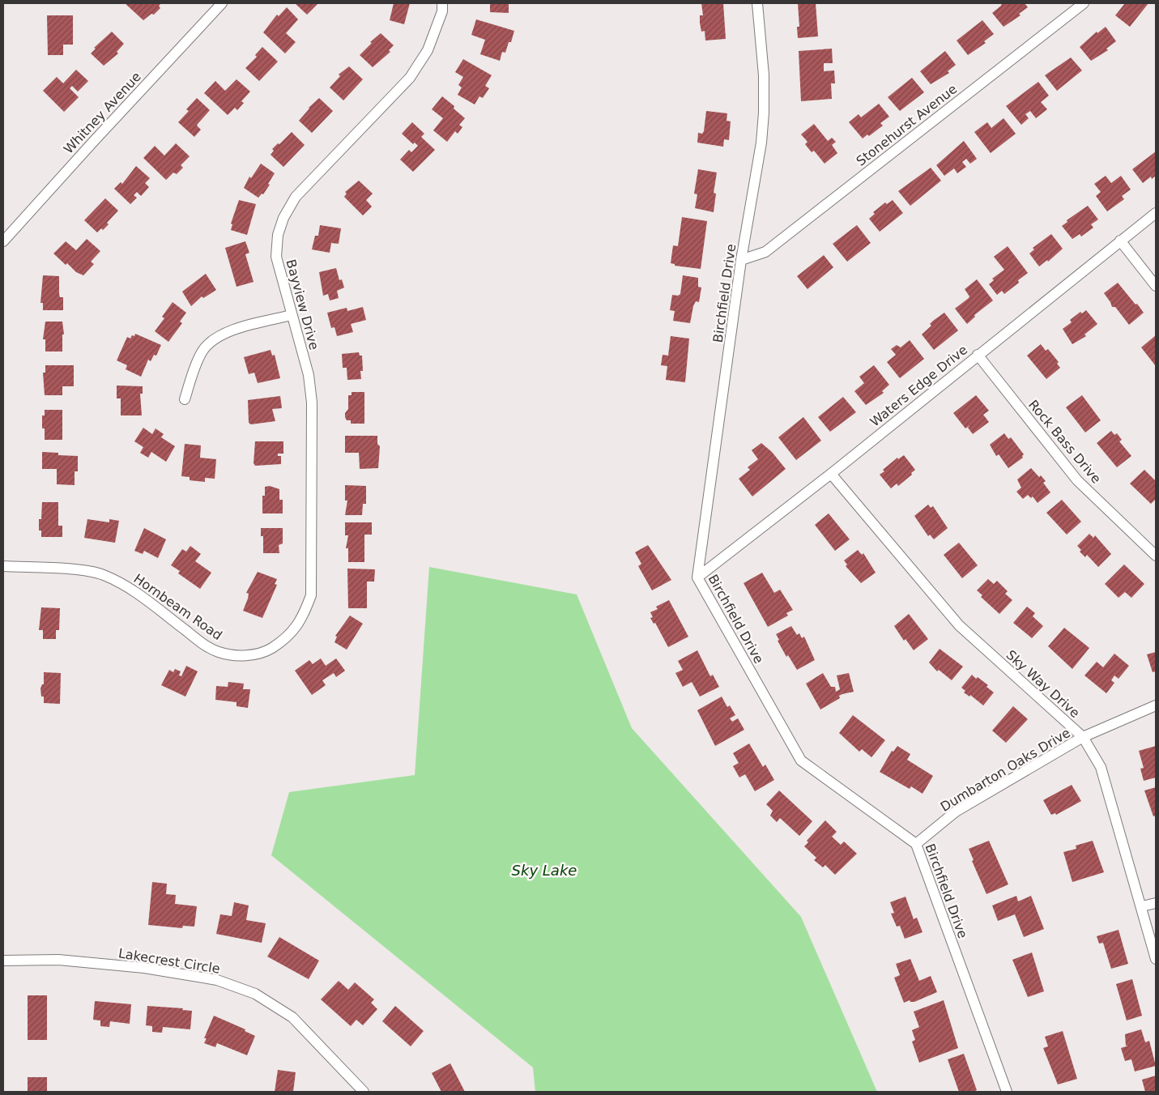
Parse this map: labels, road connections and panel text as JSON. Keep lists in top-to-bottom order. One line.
{"streets":{"street":["Whitney Avenue","Stonehurst Avenue","Birchfield Drive","Bayview Drive","Waters Edge Drive","Rock Bass Drive","Hornbeam Road","Sky Way Drive","Dumbarton Oaks Drive","Lakecrest Circle"]},"crossings":[["Stonehurst Avenue","Birchfield Drive"],["Birchfield Drive","Waters Edge Drive"],["Birchfield Drive","Dumbarton Oaks Drive"],["Bayview Drive","Hornbeam Road"],["Waters Edge Drive","Rock Bass Drive"],["Waters Edge Drive","Sky Way Drive"],["Sky Way Drive","Dumbarton Oaks Drive"]],"water":["Sky Lake"]}
